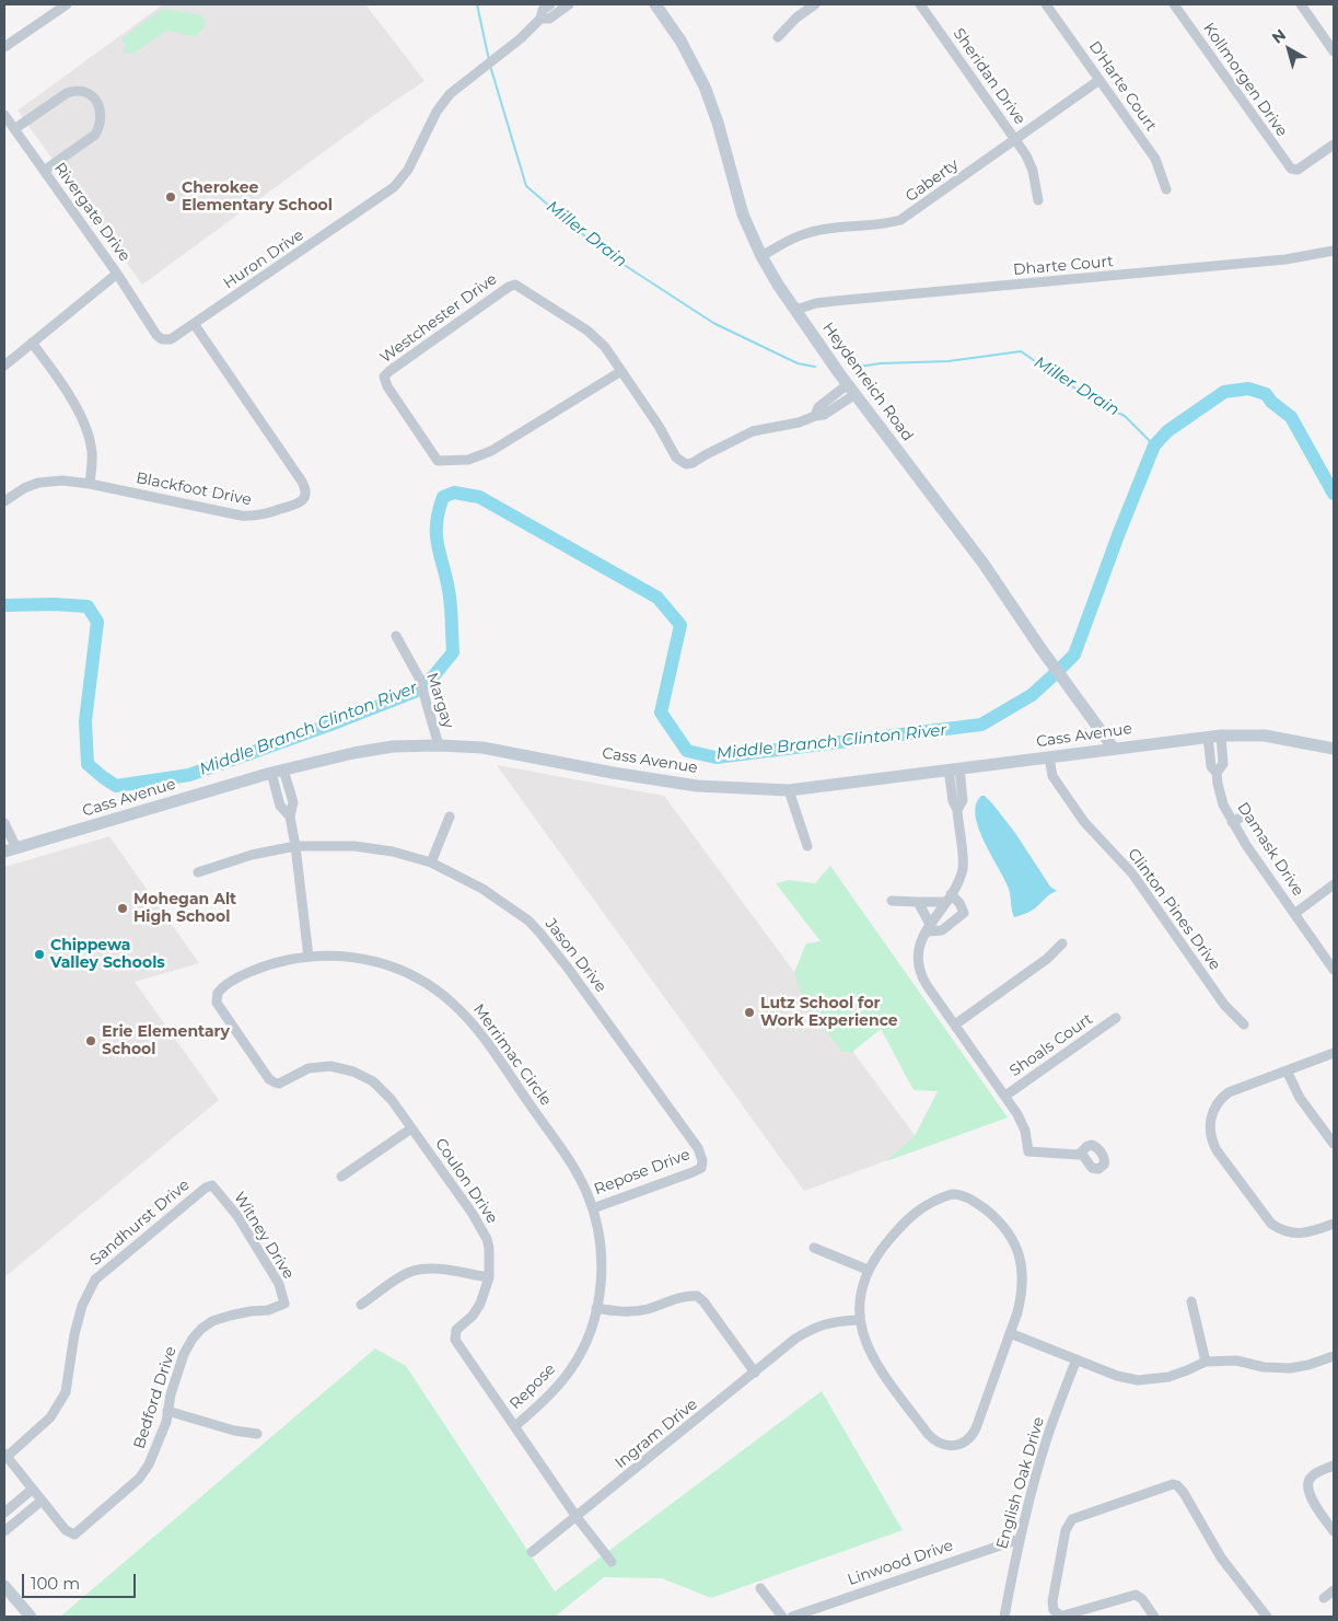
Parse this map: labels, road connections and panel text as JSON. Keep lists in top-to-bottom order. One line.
{"streets":{"main road":["Heydenreich Road","Cass Avenue"],"street":["Sheridan Drive","Kollmorgen Drive","D'Harte Court","Gaberty","Rivergate Drive","Huron Drive","Dharte Court","Westchester Drive","Blackfoot Drive","Margay","Damask Drive","Clinton Pines Drive","Jason Drive","Shoals Court","Merrimac Circle","Repose Drive","Coulon Drive","Sandhurst Drive","Witney Drive","Repose","Bedford Drive","Ingram Drive","English Oak Drive","Linwood Drive"]},"crossings":[["Sheridan Drive","Gaberty"],["D'Harte Court","Gaberty"],["Gaberty","Heydenreich Road"],["Rivergate Drive","Huron Drive"],["Huron Drive","Blackfoot Drive"],["Dharte Court","Heydenreich Road"],["Westchester Drive","Heydenreich Road"],["Heydenreich Road","Cass Avenue"],["Margay","Cass Avenue"],["Cass Avenue","Damask Drive"],["Cass Avenue","Clinton Pines Drive"],["Jason Drive","Repose Drive"],["Merrimac Circle","Repose Drive"],["Merrimac Circle","Coulon Drive"],["Merrimac Circle","Repose"],["Coulon Drive","Repose"],["Coulon Drive","Ingram Drive"],["Sandhurst Drive","Witney Drive"],["Witney Drive","Bedford Drive"],["English Oak Drive","Linwood Drive"]],"water":["Miller Drain","Middle Branch Clinton River"],"places":["Cherokee Elementary School","Mohegan Alt High School","Chippewa Valley Schools","Lutz School for Work Experience","Erie Elementary School"],"scale_bar":"100 m","north":"top left"}
